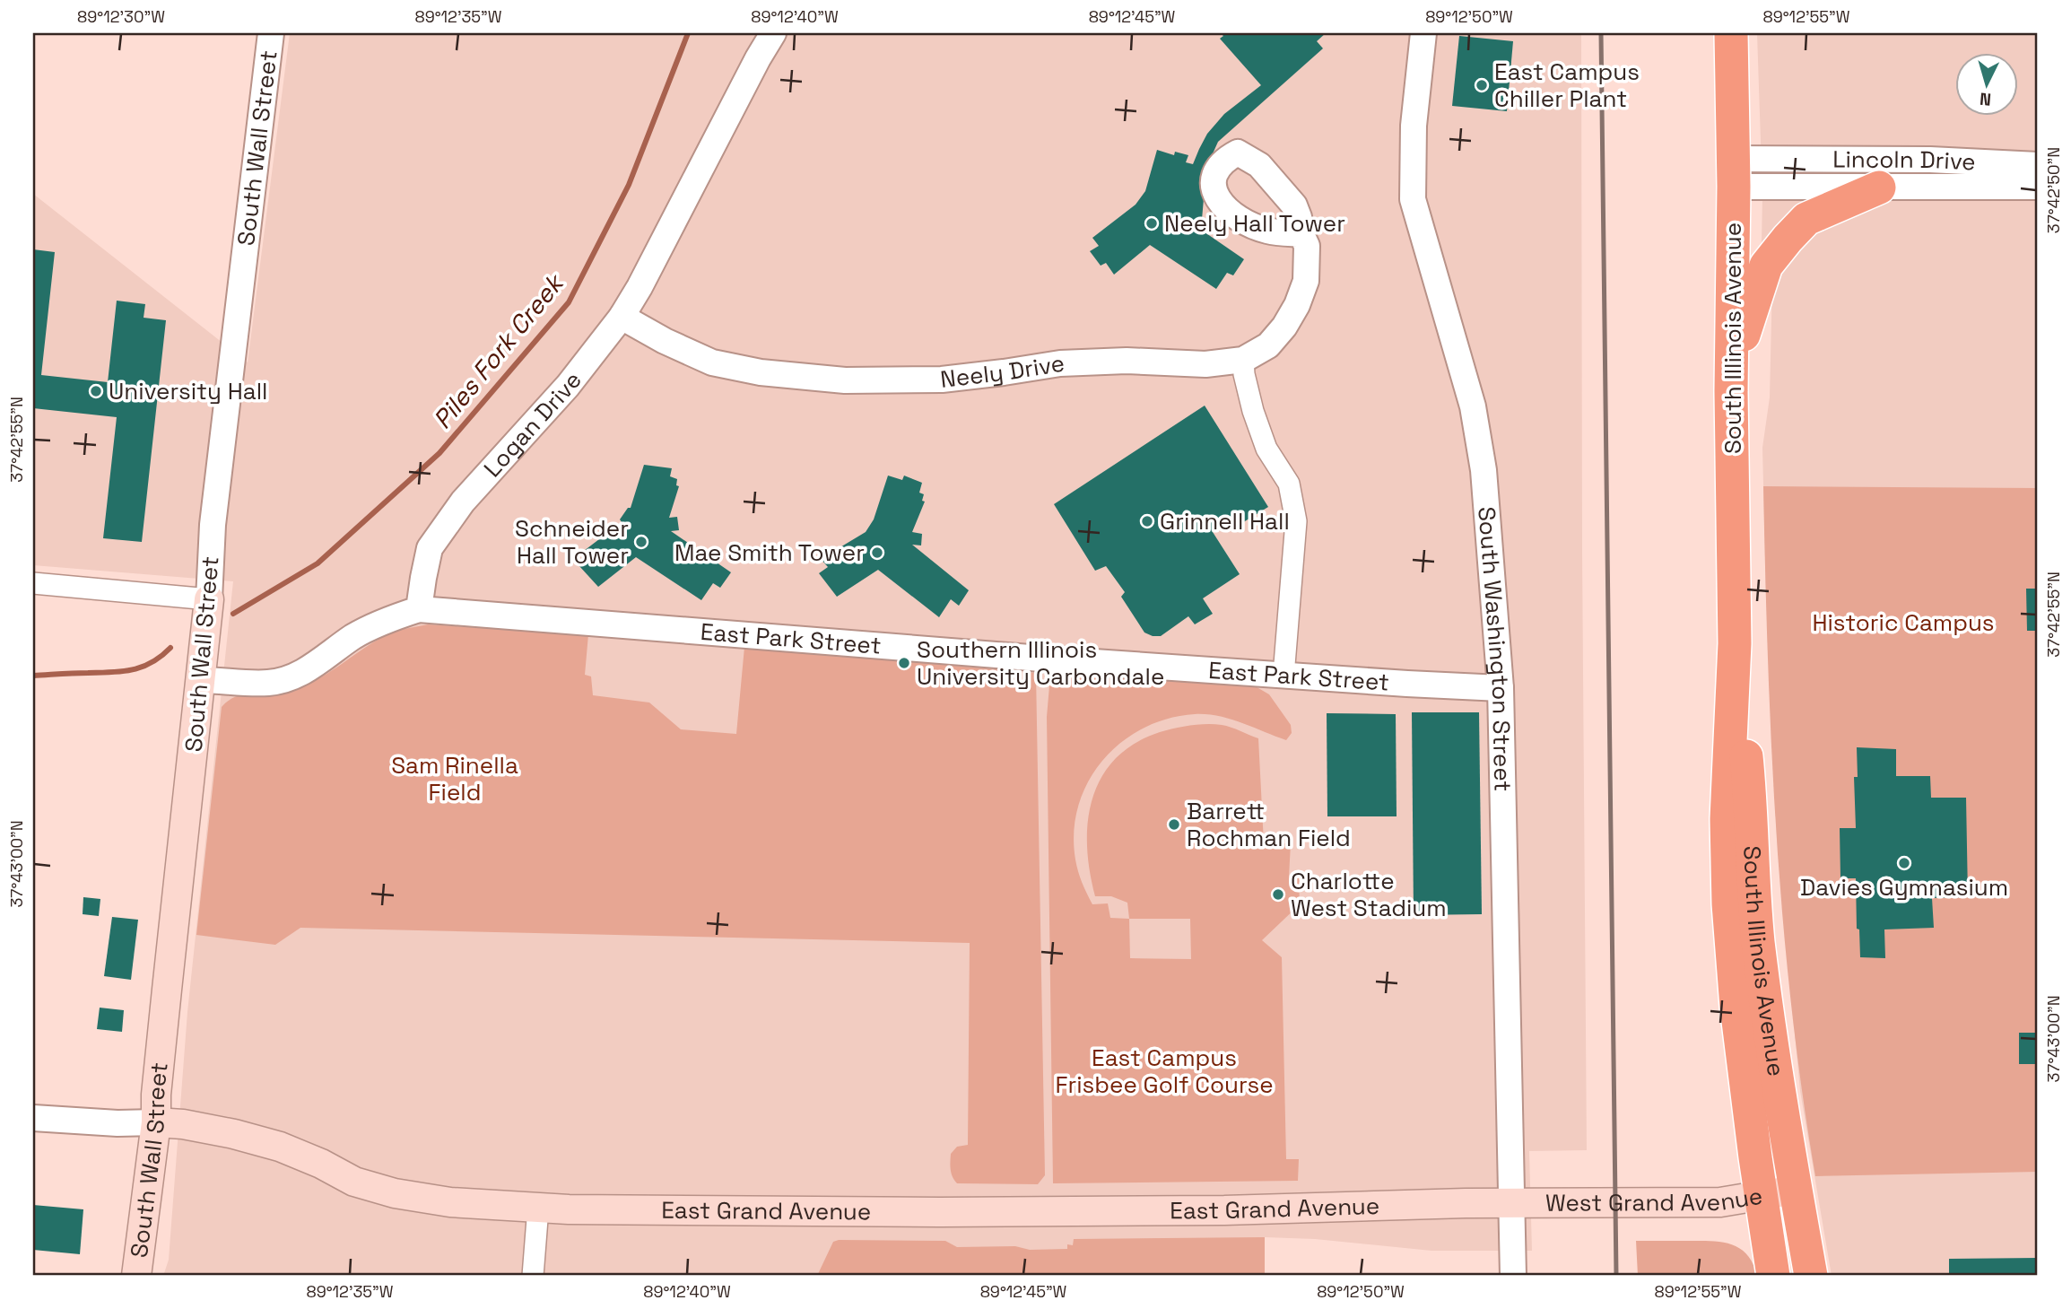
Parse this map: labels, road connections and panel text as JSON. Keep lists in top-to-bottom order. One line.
{"streets":{"highway":["South Illinois Avenue"],"main road":["South Wall Street","West Grand Avenue","East Grand Avenue"],"street":["Lincoln Drive","Neely Drive","Logan Drive","East Park Street","South Washington Street"]},"crossings":[["South Wall Street","East Grand Avenue"],["Lincoln Drive","South Illinois Avenue"],["South Illinois Avenue","West Grand Avenue"],["Neely Drive","Logan Drive"],["Logan Drive","East Park Street"],["East Park Street","South Washington Street"],["South Washington Street","West Grand Avenue"],["South Washington Street","East Grand Avenue"],["West Grand Avenue","East Grand Avenue"]],"water":["Piles Fork Creek"],"parks":["Historic Campus","Sam Rinella Field","East Campus Frisbee Golf Course"],"places":["East Campus Chiller Plant","Neely Hall Tower","University Hall","Grinnell Hall","Schneider Hall Tower","Mae Smith Tower","Southern Illinois University Carbondale","Barrett Rochman Field","Davies Gymnasium","Charlotte West Stadium"],"north":"bottom","coordinates":["89°12'30\"W","89°12'35\"W","89°12'40\"W","89°12'45\"W","89°12'50\"W","89°12'55\"W","37°42'50\"N","37°42'55\"N","37°43'00\"N"]}
